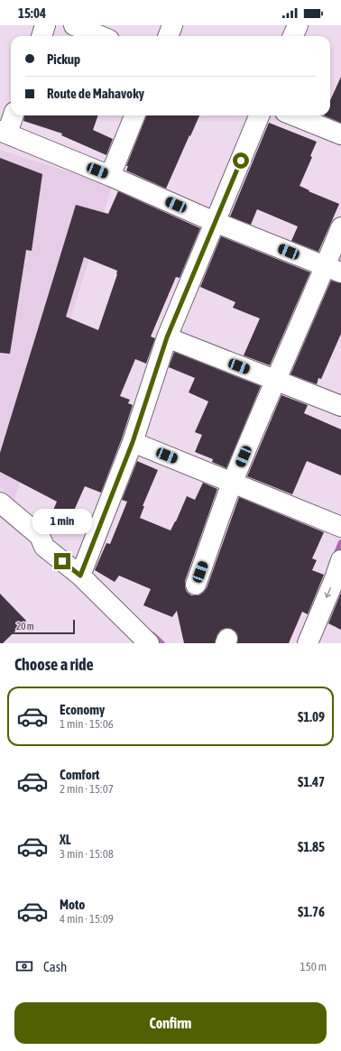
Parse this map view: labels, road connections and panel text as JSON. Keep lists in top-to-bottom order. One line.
{"scale_bar":"20 m","page":{"status":"15:04","banner":["Pickup","Route de Mahavoky"],"bubble":"1 min","scale":"20 m","heading":"Choose a ride","list":[{"name":"Economy","note":"1 min · 15:06","value":"$1.09"},{"name":"Comfort","note":"2 min · 15:07","value":"$1.47"},{"name":"XL","note":"3 min · 15:08","value":"$1.85"},{"name":"Moto","note":"4 min · 15:09","value":"$1.76"}],"pay":["Cash","150 m"],"buttons":"Confirm"}}
